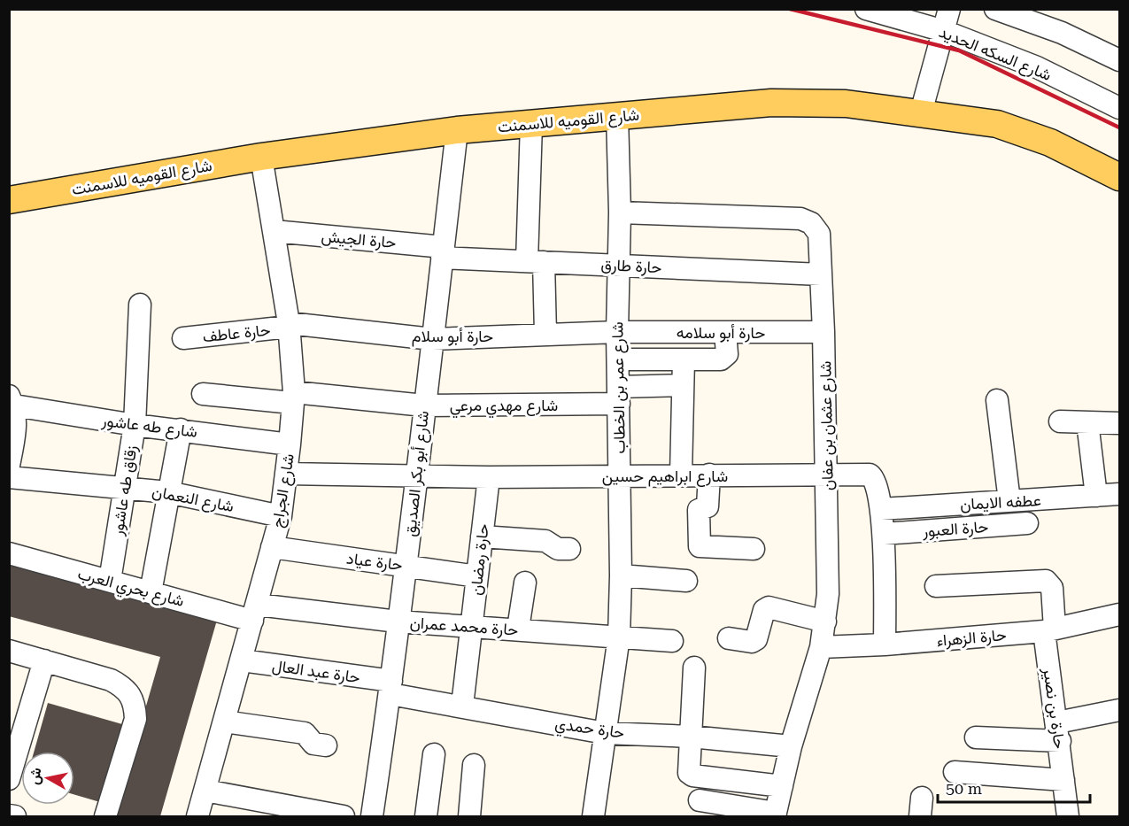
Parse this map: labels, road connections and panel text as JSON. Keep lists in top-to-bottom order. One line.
{"streets":{"main road":["شارع القوميه للاسمنت"],"street":["شارع السكه الحديد","حارة الجيش","حارة طارق","حارة أبو سلامه","حارة عاطف","حارة أبو سلام","شارع عمر بن الخطاب","شارع مهدي مرعي","شارع طه عاشور","شارع عثمان بن عفان","شارع أبو بكر الصديق","شارع ابراهيم حسين","زقاق طه عاشور","شارع الجراج","شارع النعمان","عطفه الايمان","حارة العبور","حارة رمضان","حارة عياد","شارع بحري العرب","حارة محمد عمران","حارة الزهراء","حارة عبد العال","حارة بن نصير","حارة حمدي"]},"crossings":[["شارع القوميه للاسمنت","شارع عمر بن الخطاب"],["شارع القوميه للاسمنت","شارع أبو بكر الصديق"],["شارع القوميه للاسمنت","شارع الجراج"],["حارة الجيش","حارة طارق"],["حارة الجيش","شارع أبو بكر الصديق"],["حارة الجيش","شارع الجراج"],["حارة طارق","شارع عمر بن الخطاب"],["حارة طارق","شارع عثمان بن عفان"],["حارة طارق","شارع أبو بكر الصديق"],["حارة أبو سلامه","حارة أبو سلام"],["حارة أبو سلامه","شارع عمر بن الخطاب"],["حارة أبو سلامه","شارع عثمان بن عفان"],["حارة عاطف","حارة أبو سلام"],["حارة عاطف","شارع الجراج"],["حارة أبو سلام","شارع عمر بن الخطاب"],["حارة أبو سلام","شارع أبو بكر الصديق"],["حارة أبو سلام","شارع الجراج"],["شارع عمر بن الخطاب","شارع مهدي مرعي"],["شارع عمر بن الخطاب","شارع عثمان بن عفان"],["شارع عمر بن الخطاب","شارع ابراهيم حسين"],["شارع عمر بن الخطاب","حارة محمد عمران"],["شارع عمر بن الخطاب","حارة حمدي"],["شارع مهدي مرعي","شارع أبو بكر الصديق"],["شارع مهدي مرعي","شارع الجراج"],["شارع طه عاشور","زقاق طه عاشور"],["شارع طه عاشور","شارع الجراج"],["شارع عثمان بن عفان","شارع ابراهيم حسين"],["شارع عثمان بن عفان","حارة الزهراء"],["شارع عثمان بن عفان","حارة حمدي"],["شارع أبو بكر الصديق","شارع ابراهيم حسين"],["شارع أبو بكر الصديق","حارة عياد"],["شارع أبو بكر الصديق","حارة محمد عمران"],["شارع أبو بكر الصديق","حارة عبد العال"],["شارع أبو بكر الصديق","حارة حمدي"],["شارع ابراهيم حسين","شارع الجراج"],["شارع ابراهيم حسين","عطفه الايمان"],["شارع ابراهيم حسين","حارة العبور"],["شارع ابراهيم حسين","حارة رمضان"],["شارع ابراهيم حسين","حارة الزهراء"],["زقاق طه عاشور","شارع النعمان"],["زقاق طه عاشور","شارع بحري العرب"],["شارع الجراج","شارع النعمان"],["شارع الجراج","حارة عياد"],["شارع الجراج","شارع بحري العرب"],["شارع الجراج","حارة محمد عمران"],["شارع الجراج","حارة عبد العال"],["حارة رمضان","حارة عياد"],["حارة رمضان","حارة محمد عمران"],["حارة رمضان","حارة حمدي"],["شارع بحري العرب","حارة محمد عمران"],["حارة الزهراء","حارة بن نصير"],["حارة عبد العال","حارة حمدي"]],"scale_bar":"50 m","north":"left"}
